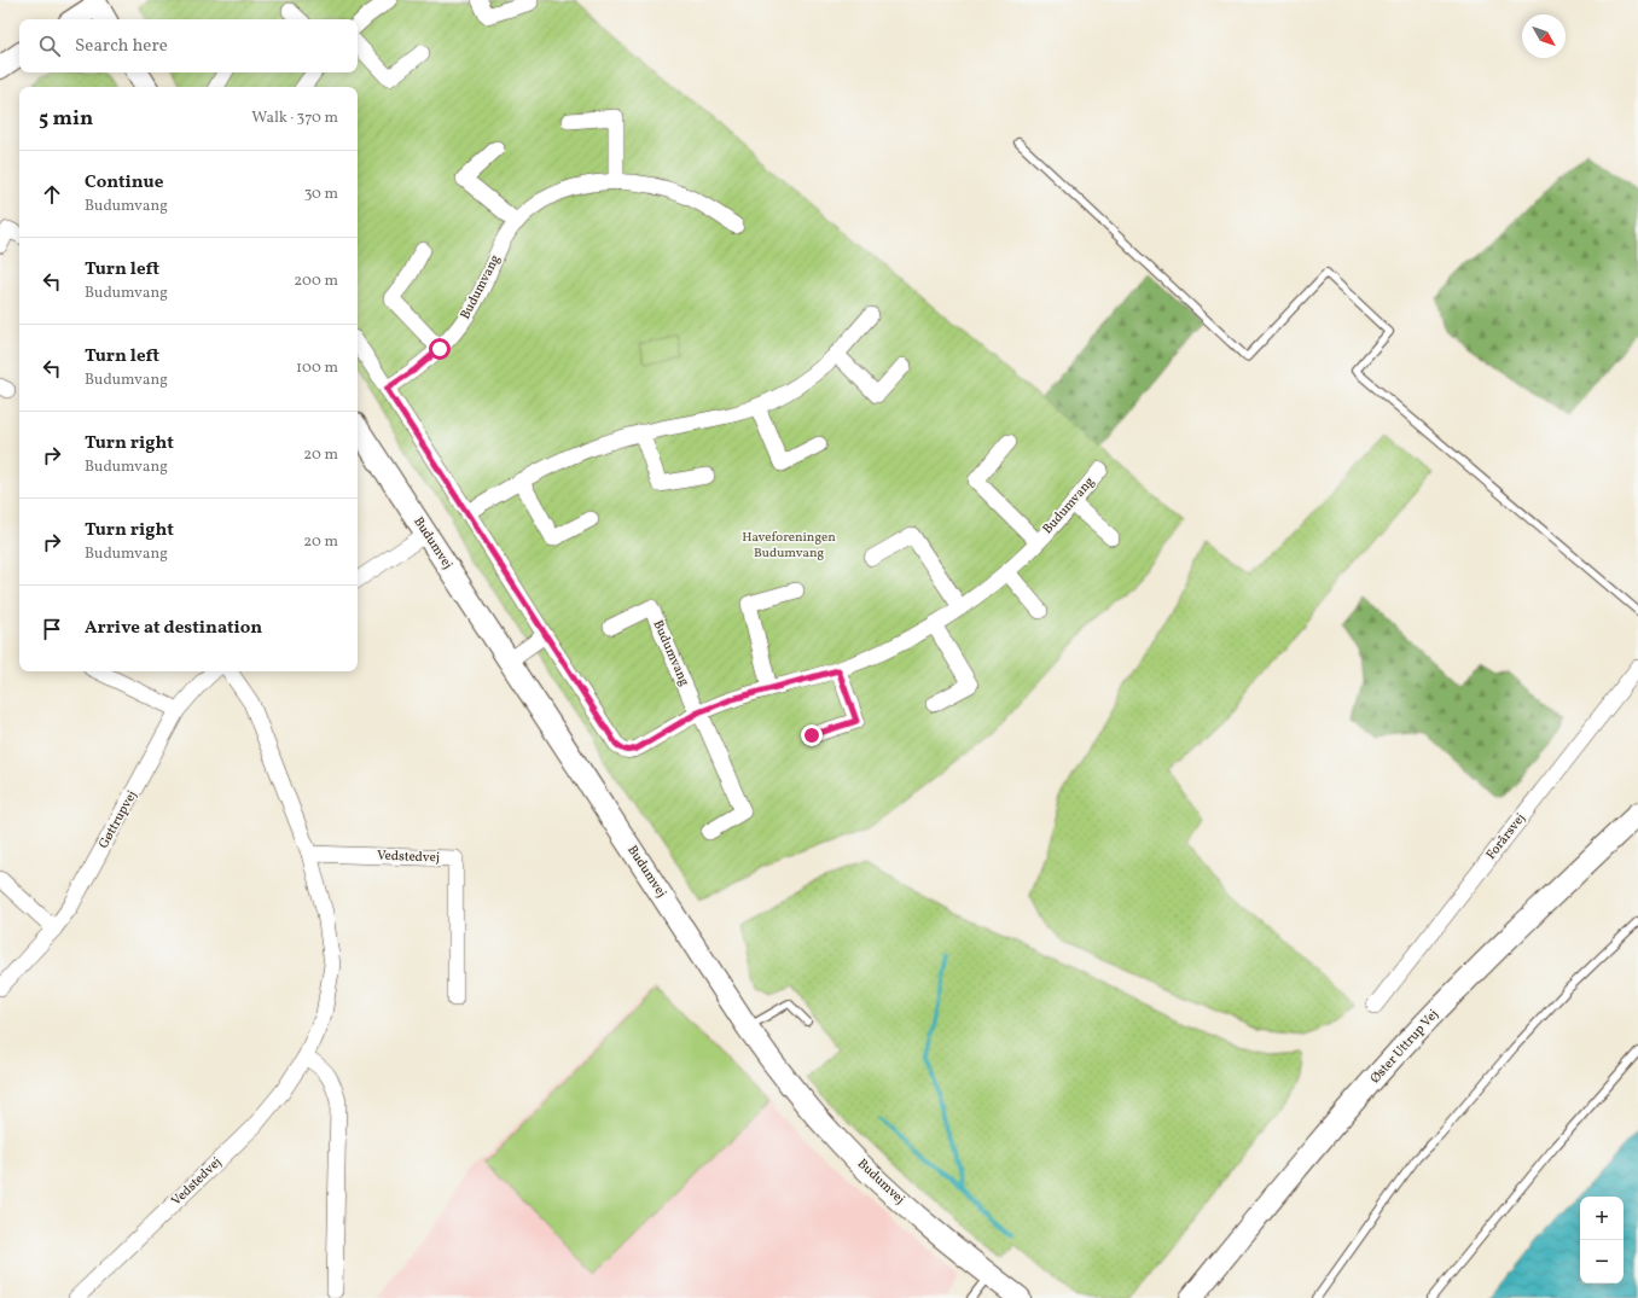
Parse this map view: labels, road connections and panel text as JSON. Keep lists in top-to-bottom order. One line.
{"streets":{"street":["Budumvang","Budumvej","Gøttrupvej","Forårsvej","Vedstedvej","Øster Uttrup Vej"]},"parks":["Haveforeningen Budumvang"],"north":"bottom right","page":{"search":"Search here","heading":["5 min","Walk · 370 m"],"list":[["Continue","Budumvang","30 m"],["Turn left","Budumvang","200 m"],["Turn left","Budumvang","100 m"],["Turn right","Budumvang","20 m"],["Turn right","Budumvang","20 m"],"Arrive at destination"],"map_buttons":["+","−"]}}
